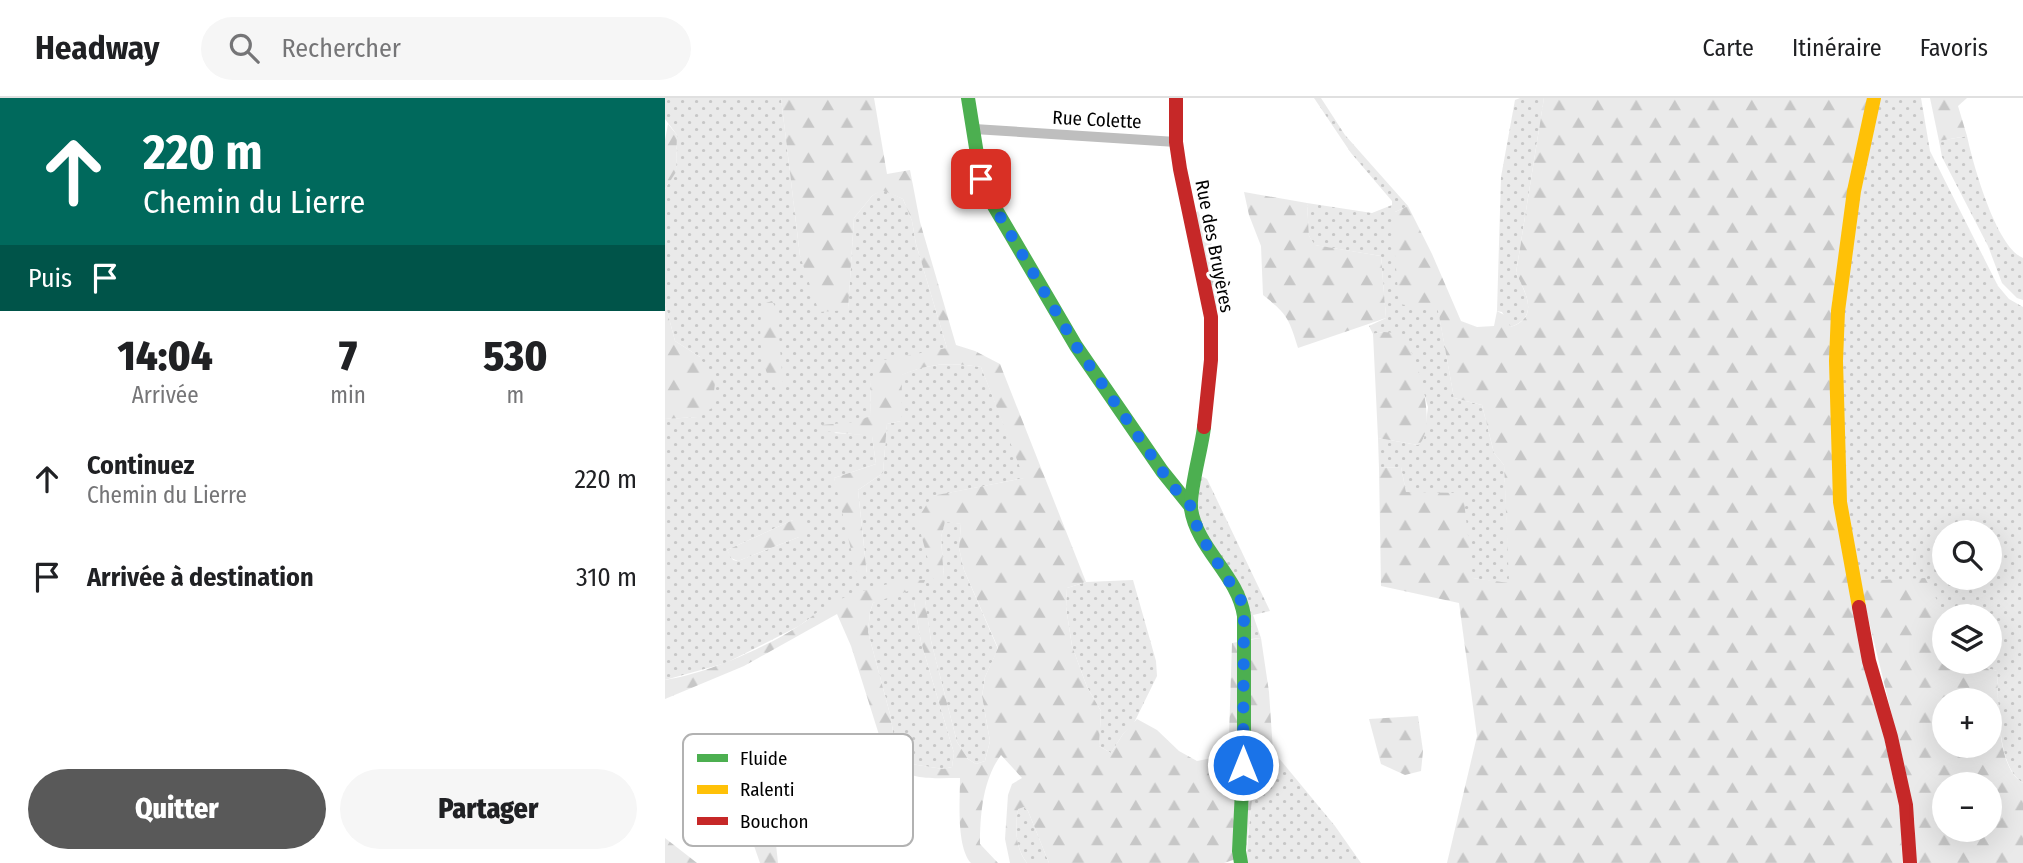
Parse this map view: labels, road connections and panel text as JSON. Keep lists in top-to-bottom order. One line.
{"streets":{"street":["Rue Colette","Rue des Bruyères"]},"crossings":[["Rue Colette","Rue des Bruyères"]],"legend":["Fluide","Ralenti","Bouchon"],"page":{"header":"Headway","search":"Rechercher","nav":["Carte","Itinéraire","Favoris"],"turn":["220 m","Chemin du Lierre"],"then":"Puis","eta":["14:04","Arrivée","7","min","530","m"],"list":[{"name":"Continuez","note":"Chemin du Lierre","value":"220 m"},{"name":"Arrivée à destination","value":"310 m"}],"map_buttons":["+","−"],"buttons":["Quitter","Partager"]}}
